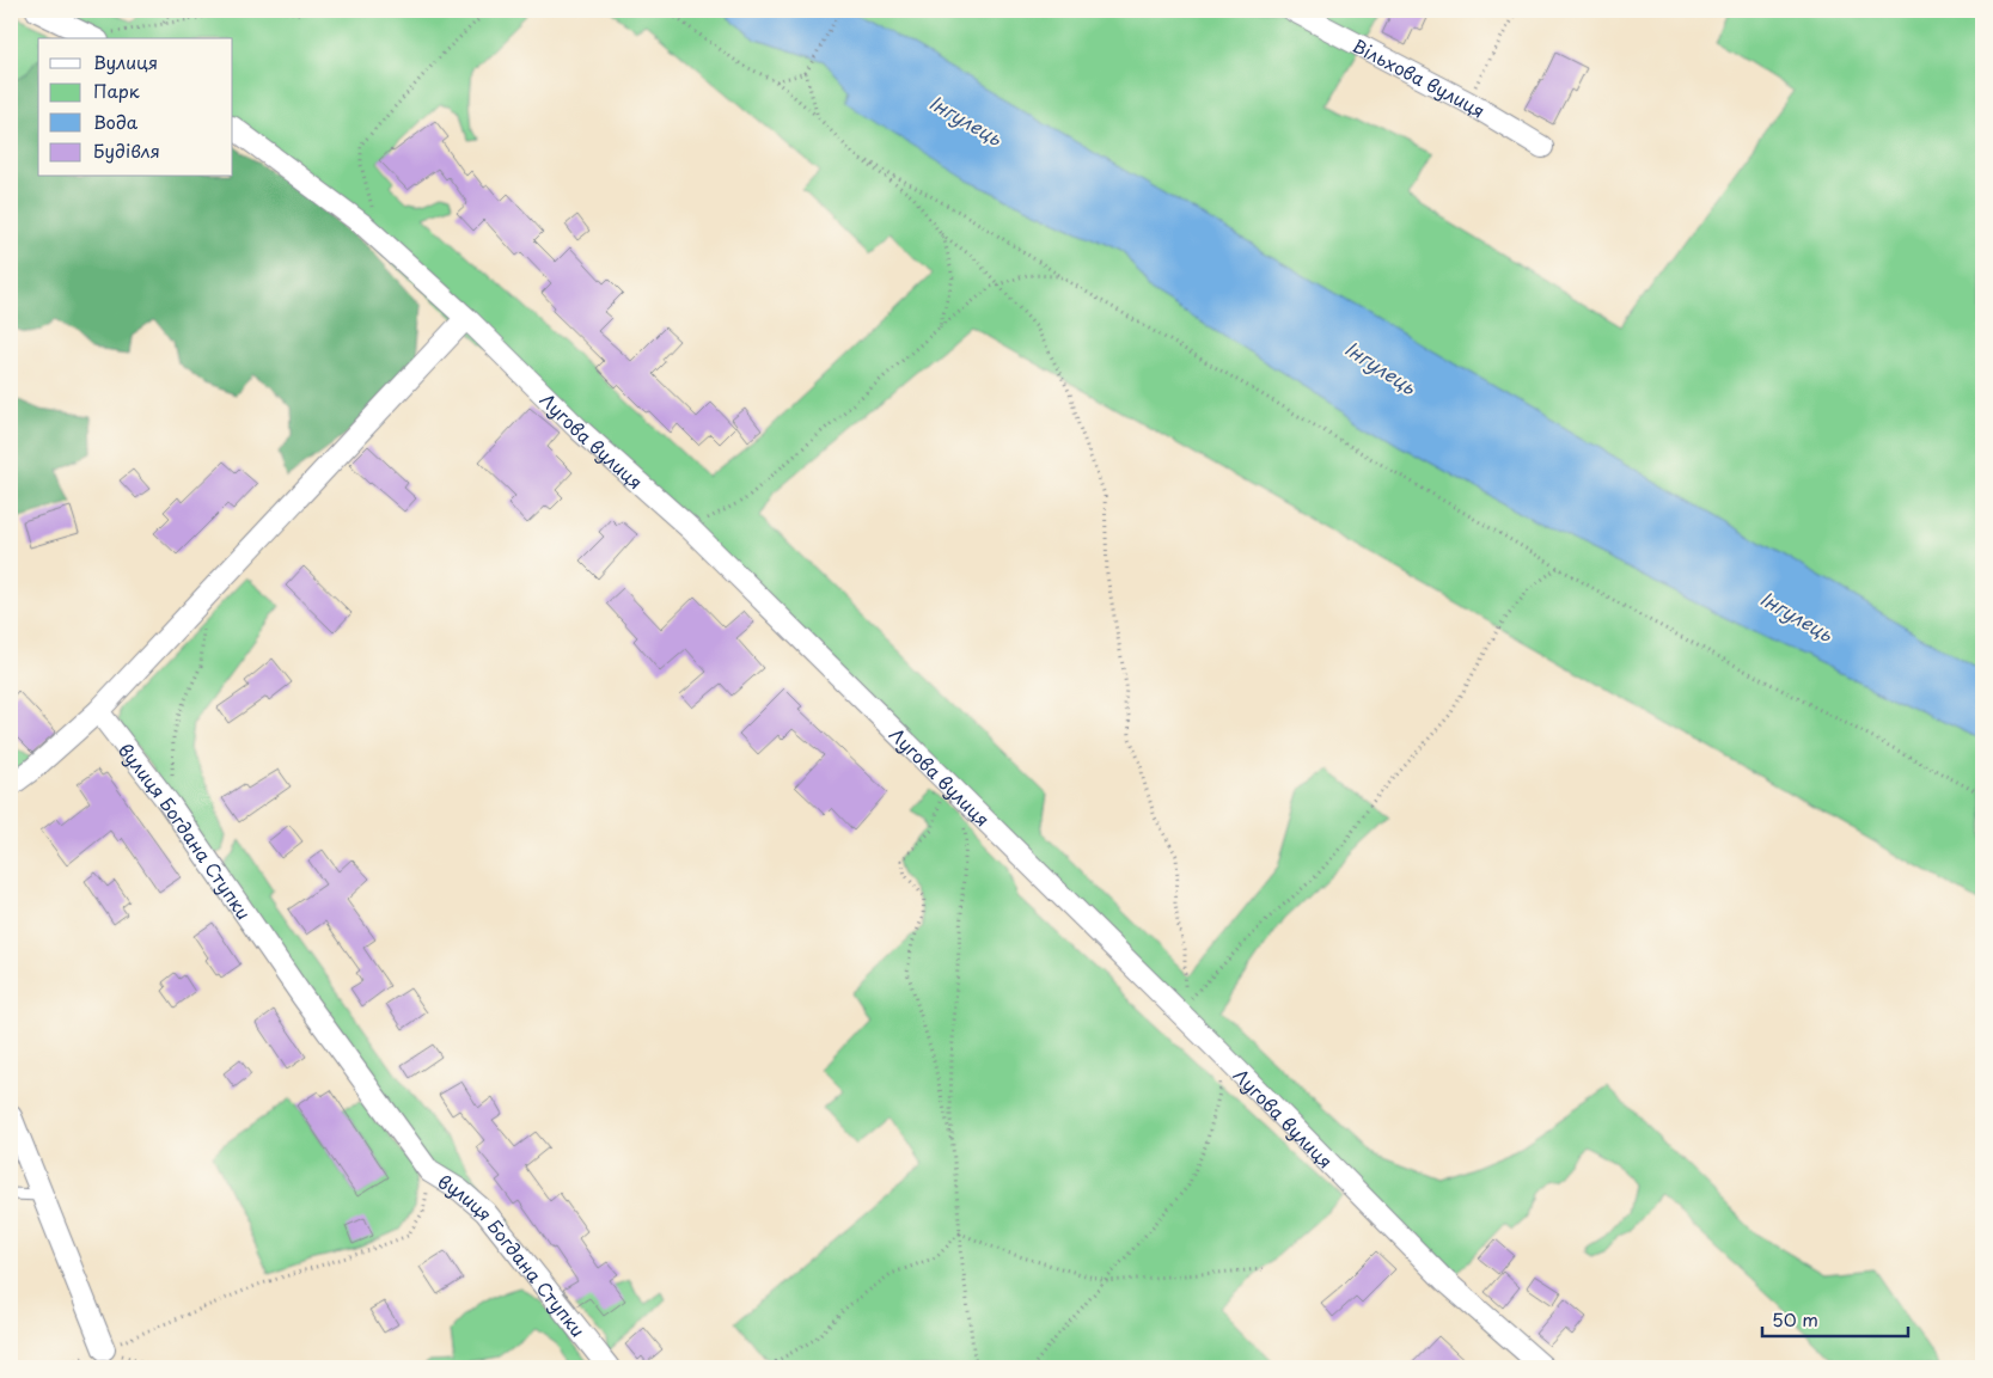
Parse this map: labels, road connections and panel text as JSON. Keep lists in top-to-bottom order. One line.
{"streets":{"street":["Вільхова вулиця","Лугова вулиця","вулиця Богдана Ступки"]},"water":["Інгулець"],"legend":["Вулиця","Парк","Вода","Будівля"],"scale_bar":"50 m"}
